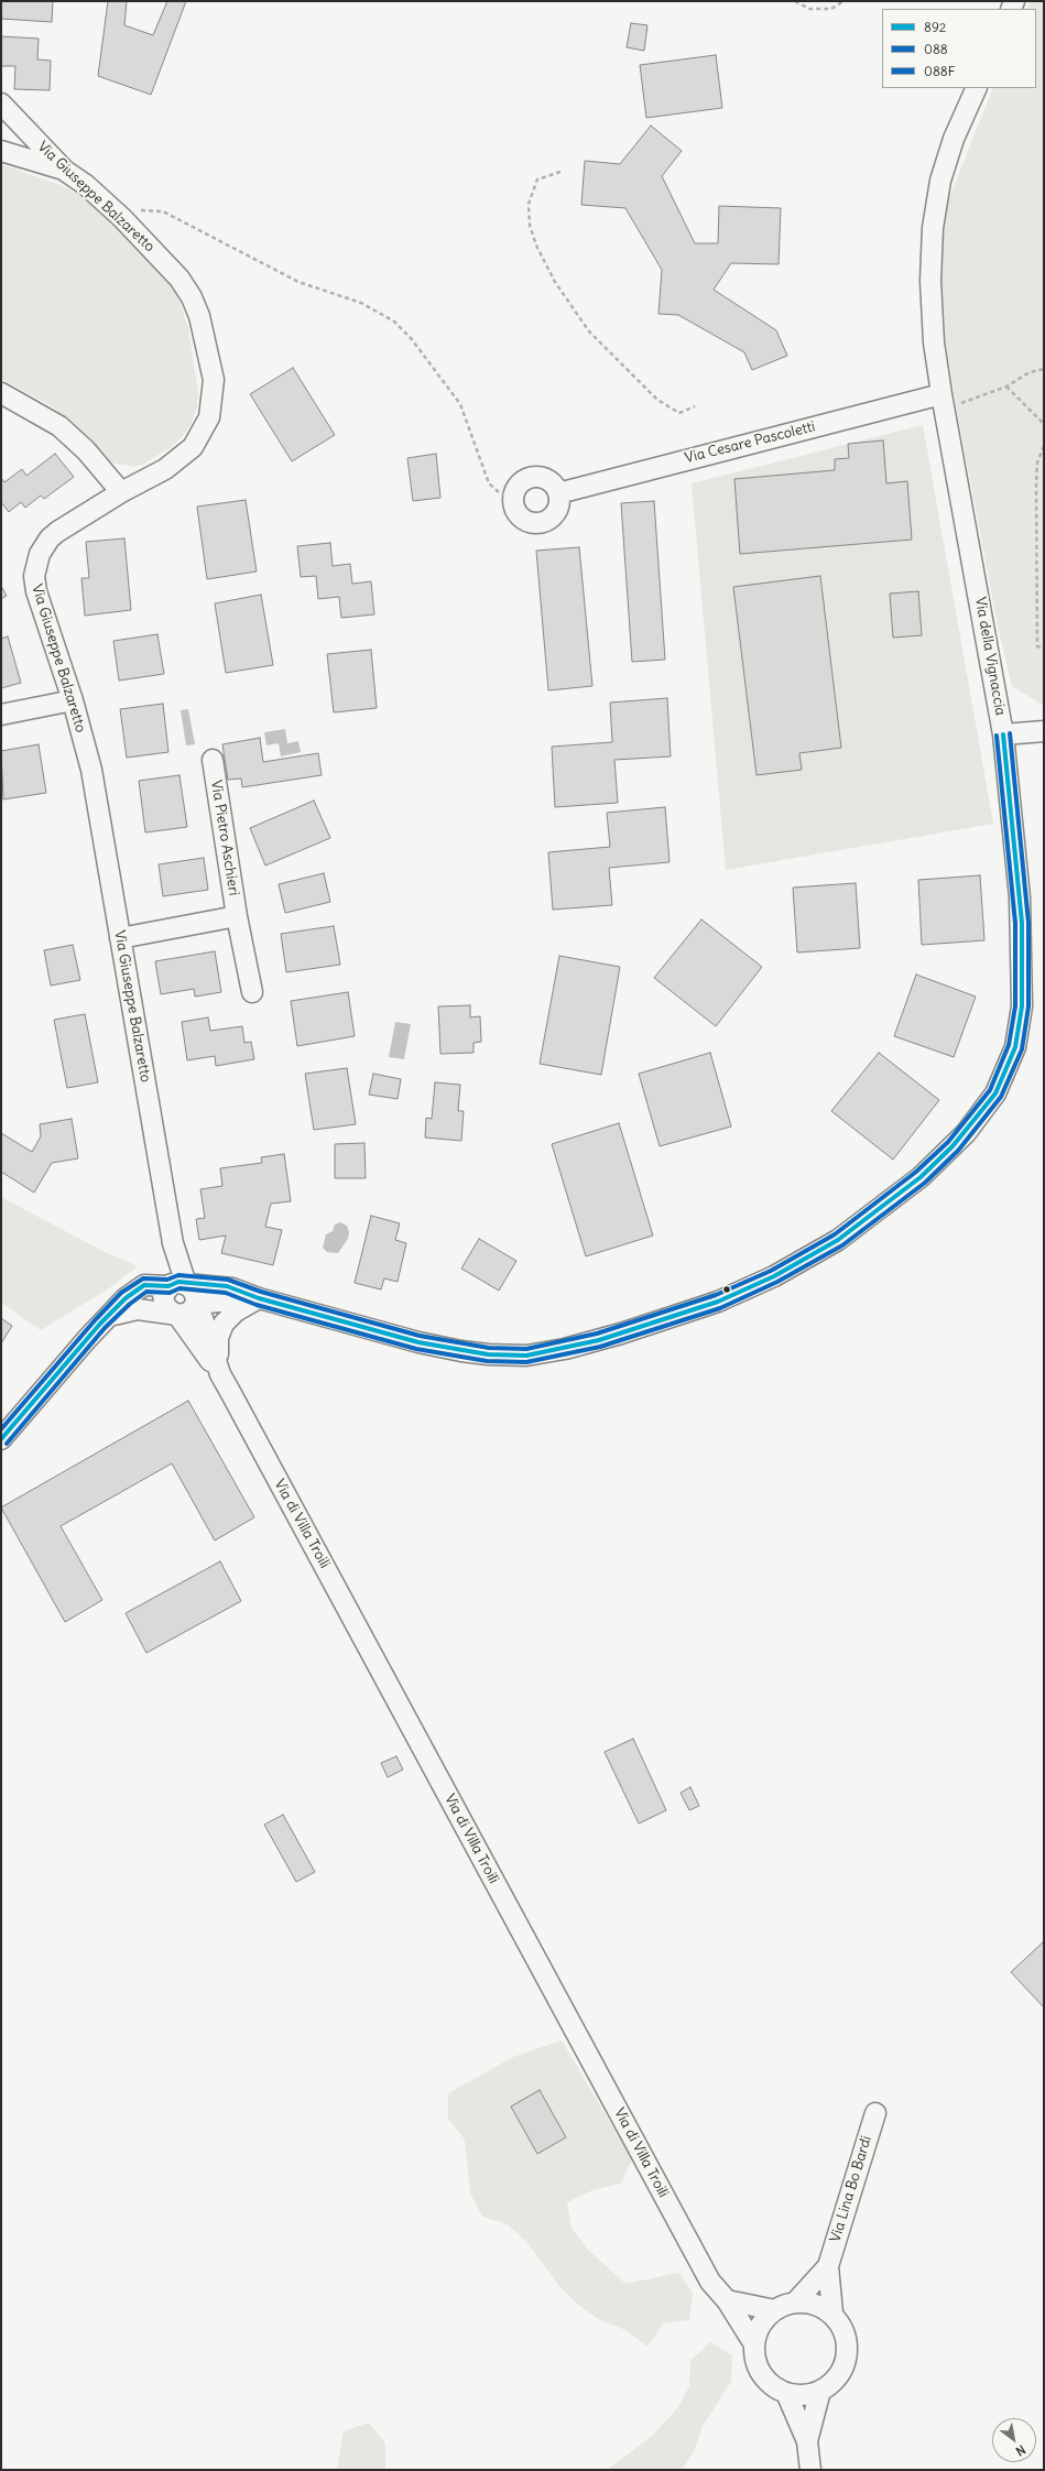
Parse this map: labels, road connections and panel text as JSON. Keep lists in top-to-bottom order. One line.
{"streets":{"street":["Via Giuseppe Balzaretto","Via Cesare Pascoletti","Via della Vignaccia","Via Pietro Aschieri","Via di Villa Troili","Via Lina Bo Bardi"]},"crossings":[["Via Giuseppe Balzaretto","Via della Vignaccia"],["Via Giuseppe Balzaretto","Via Pietro Aschieri"],["Via Giuseppe Balzaretto","Via di Villa Troili"],["Via Cesare Pascoletti","Via della Vignaccia"],["Via della Vignaccia","Via di Villa Troili"],["Via di Villa Troili","Via Lina Bo Bardi"]],"lines":["transit line 088","transit line 892","transit line 088F"],"legend":["892","088","088F"],"north":"bottom right"}
